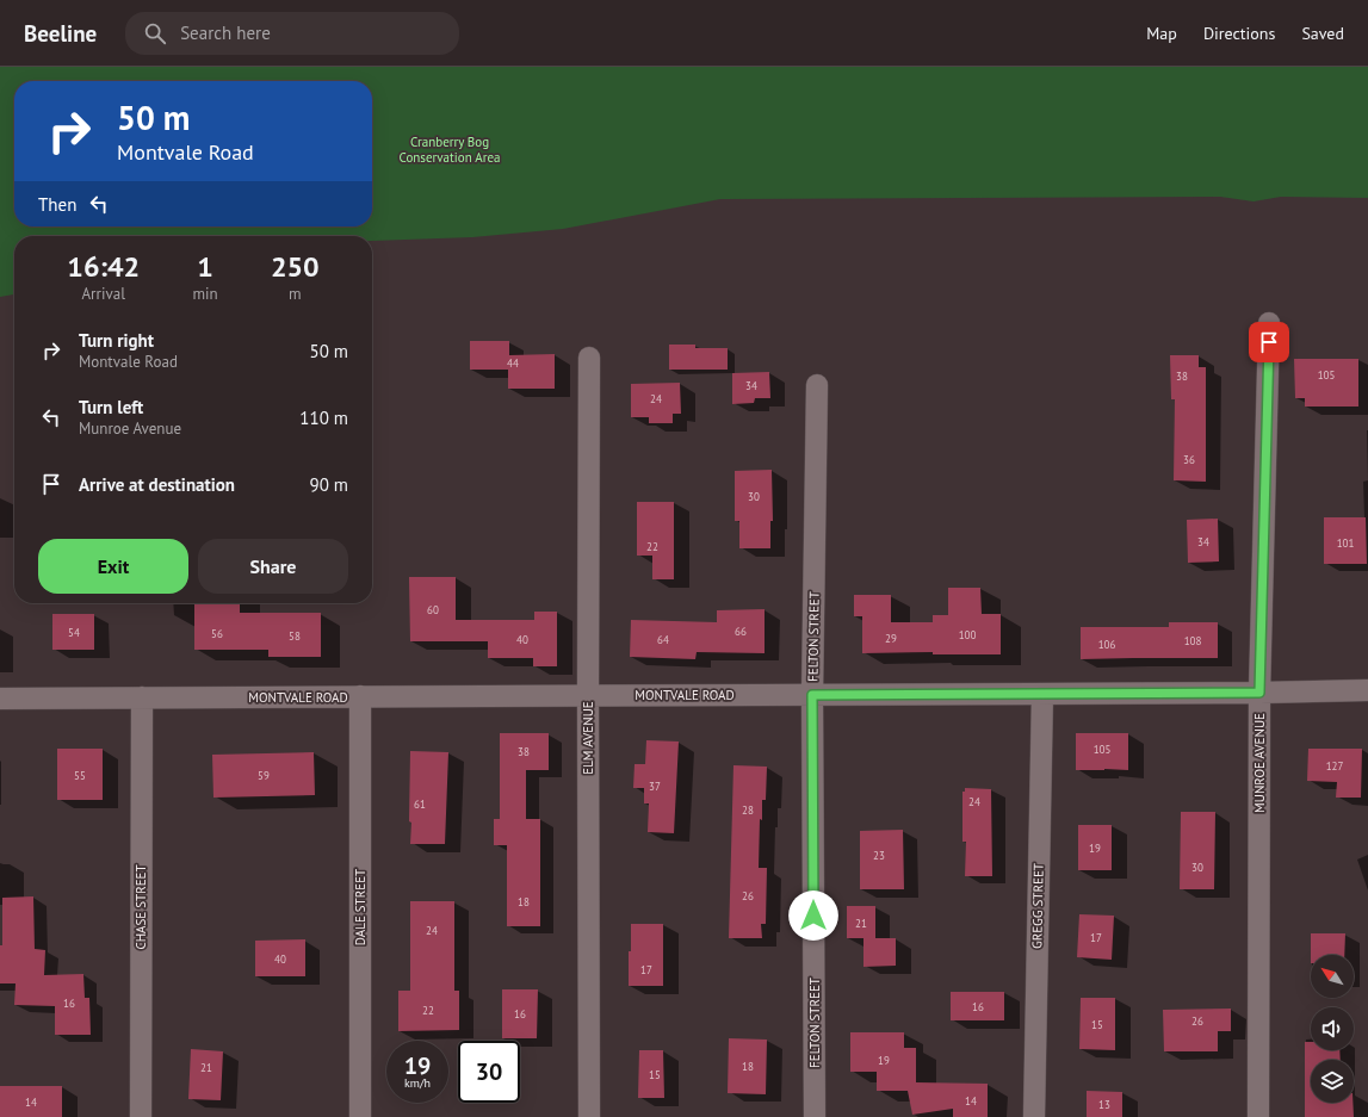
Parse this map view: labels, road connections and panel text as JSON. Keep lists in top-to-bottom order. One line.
{"streets":{"street":["FELTON STREET","MONTVALE ROAD","ELM AVENUE","MUNROE AVENUE","GREGG STREET","CHASE STREET","DALE STREET"]},"crossings":[["FELTON STREET","MONTVALE ROAD"],["MONTVALE ROAD","ELM AVENUE"],["MONTVALE ROAD","MUNROE AVENUE"],["MONTVALE ROAD","GREGG STREET"],["MONTVALE ROAD","CHASE STREET"],["MONTVALE ROAD","DALE STREET"]],"parks":["Cranberry Bog Conservation Area"],"house_numbers":["44","105","38","34","24","36","30","34","101","22","60","66","54","56","100","58","29","40","64","108","106","105","38","127","55","59","37","24","61","28","19","23","30","26","18","21","24","17","40","17","16","16","22","16","26","15","19","18","21","15","14","14","13"],"north":"top left","page":{"header":"Beeline","search":"Search here","nav":["Map","Directions","Saved"],"turn":["50 m","Montvale Road"],"then":"Then","eta":["16:42","Arrival","1","min","250","m"],"list":[{"name":"Turn right","note":"Montvale Road","value":"50 m"},{"name":"Turn left","note":"Munroe Avenue","value":"110 m"},{"name":"Arrive at destination","value":"90 m"}],"buttons":["Exit","Share"],"speed":"19 km/h","limit":"30"}}
